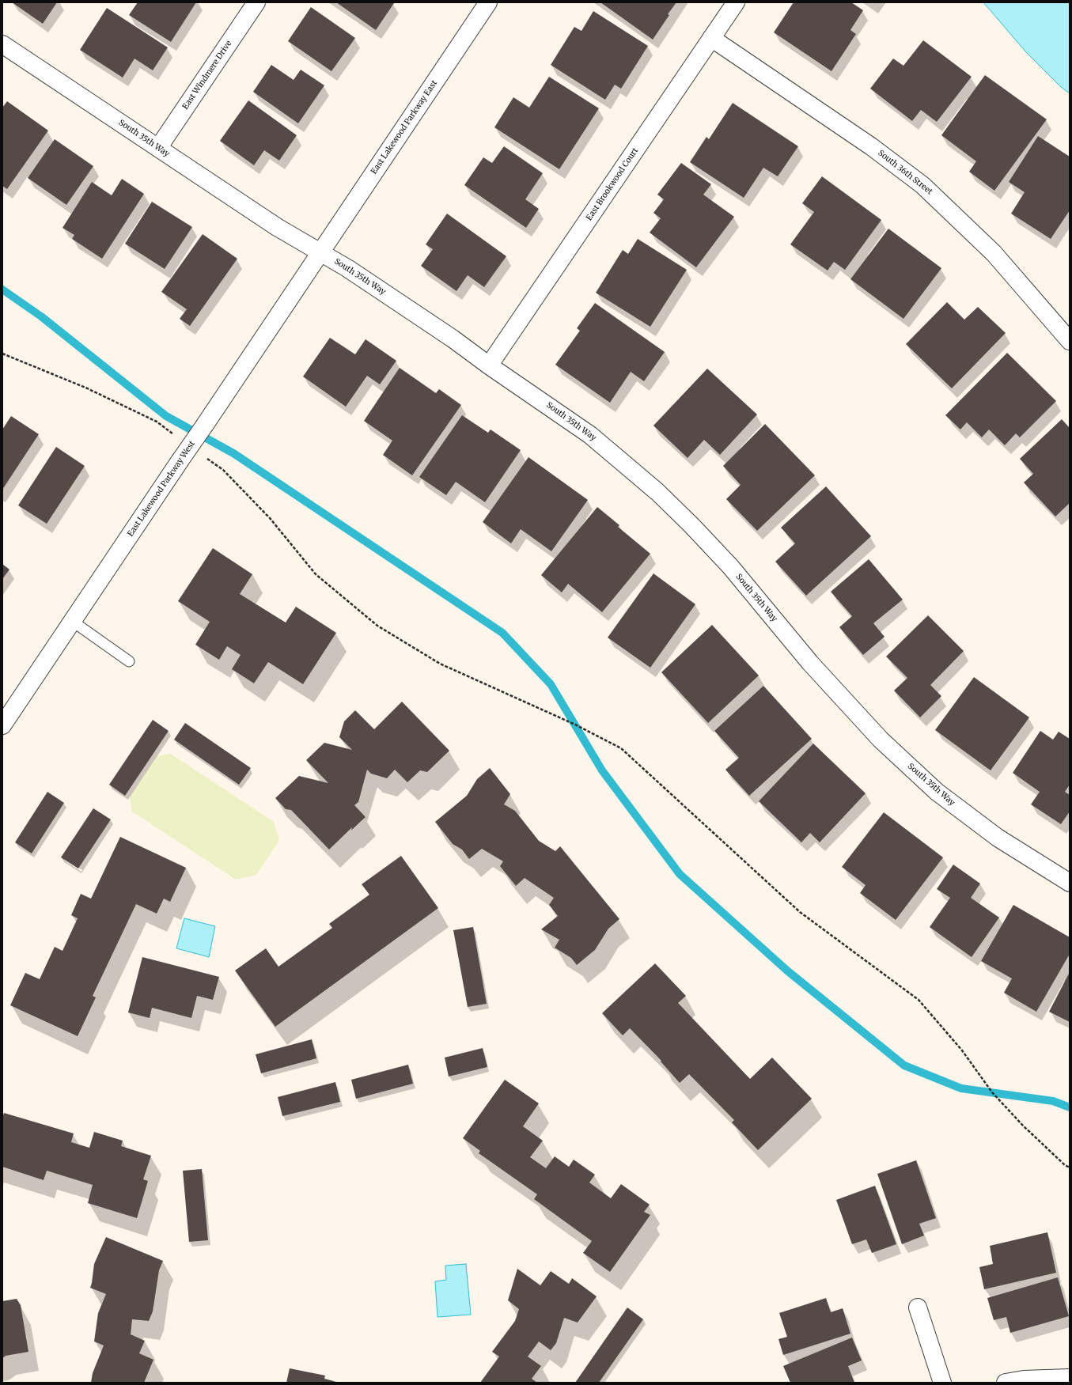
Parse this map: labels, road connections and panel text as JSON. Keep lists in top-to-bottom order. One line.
{"streets":{"street":["East Windmere Drive","East Lakewood Parkway East","South 35th Way","South 36th Street","East Brookwood Court","East Lakewood Parkway West"]},"crossings":[["East Windmere Drive","South 35th Way"],["East Lakewood Parkway East","South 35th Way"],["East Lakewood Parkway East","East Lakewood Parkway West"],["South 35th Way","East Brookwood Court"],["South 35th Way","East Lakewood Parkway West"],["South 36th Street","East Brookwood Court"]]}
